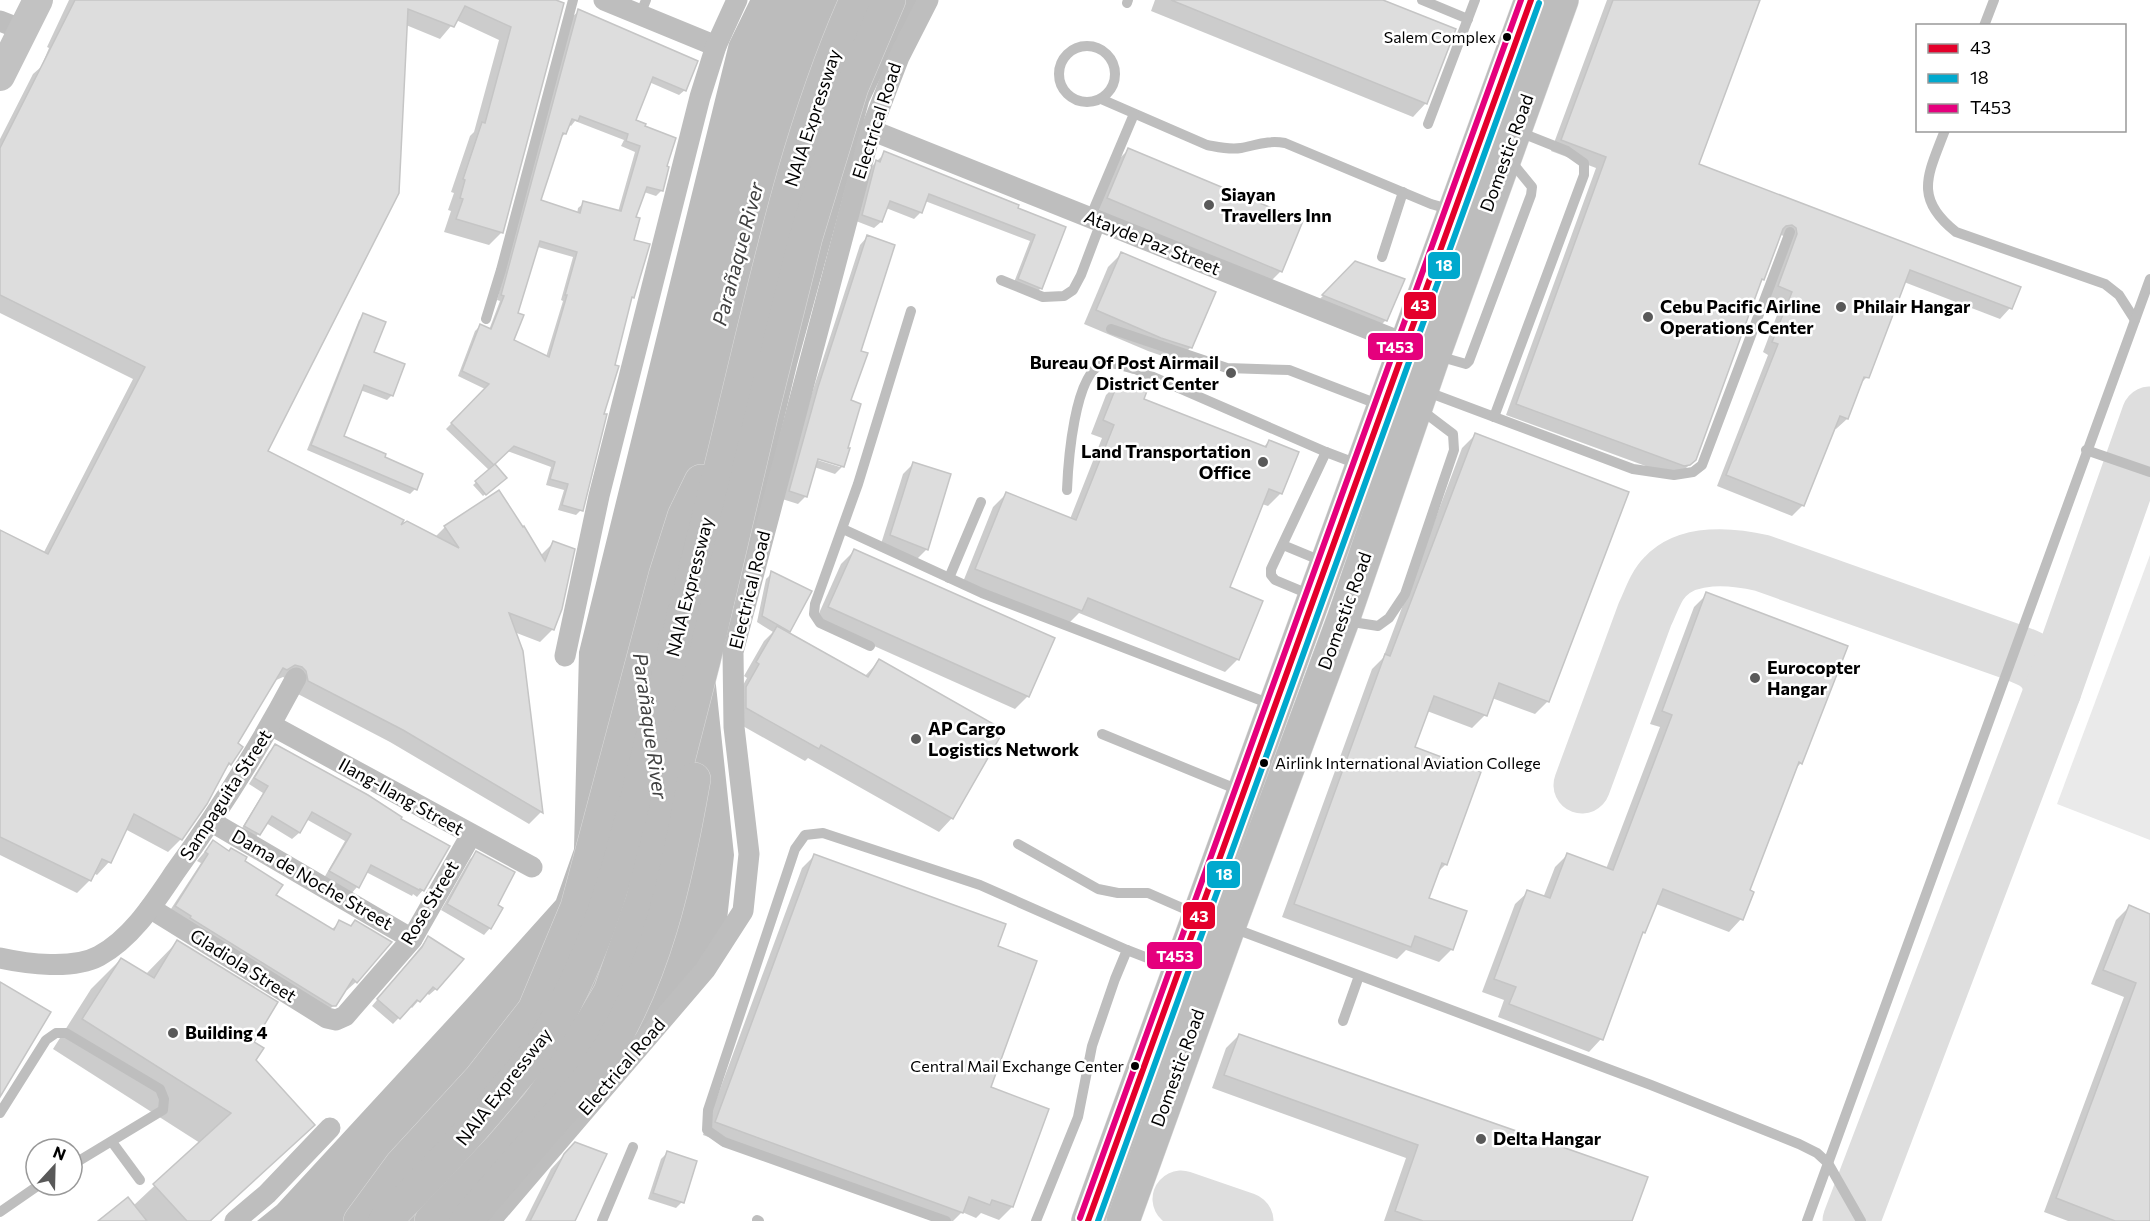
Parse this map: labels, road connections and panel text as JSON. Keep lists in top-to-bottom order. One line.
{"streets":{"main road":["NAIA Expressway","Domestic Road"],"street":["Electrical Road","Atayde Paz Street","Sampaguita Street","Ilang-Ilang Street","Dama de Noche Street","Rose Street","Gladiola Street"]},"crossings":[["Electrical Road","Atayde Paz Street"],["Domestic Road","Atayde Paz Street"],["Sampaguita Street","Ilang-Ilang Street"],["Sampaguita Street","Dama de Noche Street"],["Sampaguita Street","Gladiola Street"],["Ilang-Ilang Street","Rose Street"],["Dama de Noche Street","Rose Street"],["Rose Street","Gladiola Street"]],"water":["Parañaque River"],"places":["Salem Complex","Siayan Travellers Inn","Philair Hangar","Cebu Pacific Airline Operations Center","Bureau Of Post Airmail District Center","Land Transportation Office","Eurocopter Hangar","AP Cargo Logistics Network","Airlink International Aviation College","Building 4","Central Mail Exchange Center","Delta Hangar"],"lines":["transit line 43","transit line T453","transit line 18"],"legend":["43","18","T453"],"north":"top"}
